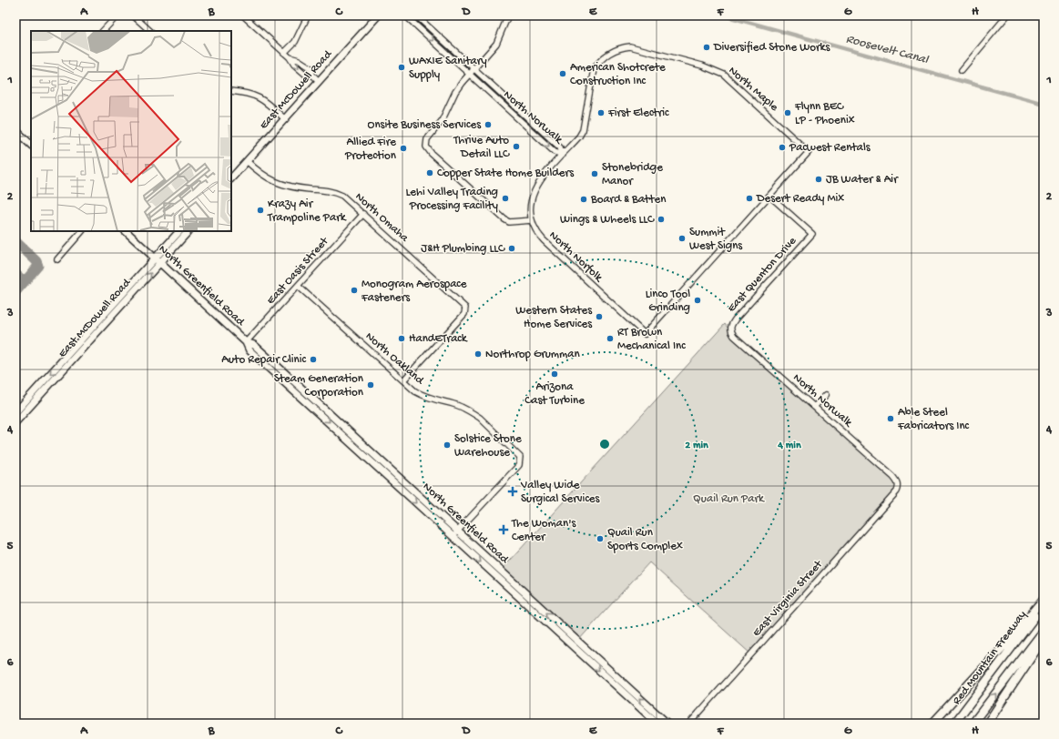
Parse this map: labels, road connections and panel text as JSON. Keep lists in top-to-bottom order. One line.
{"streets":{"highway":["Red Mountain Freeway"],"main road":["East McDowell Road","North Greenfield Road"],"street":["North Maple","North Norwalk","North Omaha","North Norfolk","East Oasis Street","East Quenton Drive","North Oakland","East Virginia Street"]},"crossings":[["North Maple","North Norwalk"],["North Maple","North Norfolk"],["North Maple","East Quenton Drive"],["East McDowell Road","North Omaha"],["East McDowell Road","North Greenfield Road"],["North Norwalk","East Quenton Drive"],["North Norwalk","East Virginia Street"],["North Omaha","East Oasis Street"],["North Omaha","North Oakland"],["North Norfolk","East Quenton Drive"],["East Oasis Street","North Greenfield Road"],["East Oasis Street","North Oakland"],["North Greenfield Road","North Oakland"]],"water":["Roosevelt Canal"],"parks":["Quail Run Park"],"places":{"other":["Diversified Stone Works","WAXIE Sanitary Supply","American Shotcrete Construction Inc","First Electric","Flynn BEC LP - Phoenix","Onsite Business Services","Thrive Auto Detail LLC","Pacwest Rentals","Allied Fire Protection","Copper State Home Builders","Stonebridge Manor","JB Water & Air","Lehi Valley Trading Processing Facility","Desert Ready Mix","Board & Batten","Krazy Air Trampoline Park","Wings & Wheels LLC","Summit West Signs","J&H Plumbing LLC","Monogram Aerospace Fasteners","Linco Tool Grinding","Western States Home Services","HandETrack","RT Brown Mechanical Inc","Northrop Grumman","Auto Repair Clinic","Arizona Cast Turbine","Steam Generation Corporation","Able Steel Fabricators Inc","Solstice Stone Warehouse","Quail Run Sports Complex"],"health":["Valley Wide Surgical Services","The Woman's Center"]},"grid":{"columns":["A","B","C","D","E","F","G","H"],"rows":["1","2","3","4","5","6"]},"rings":["2 min","4 min"]}
